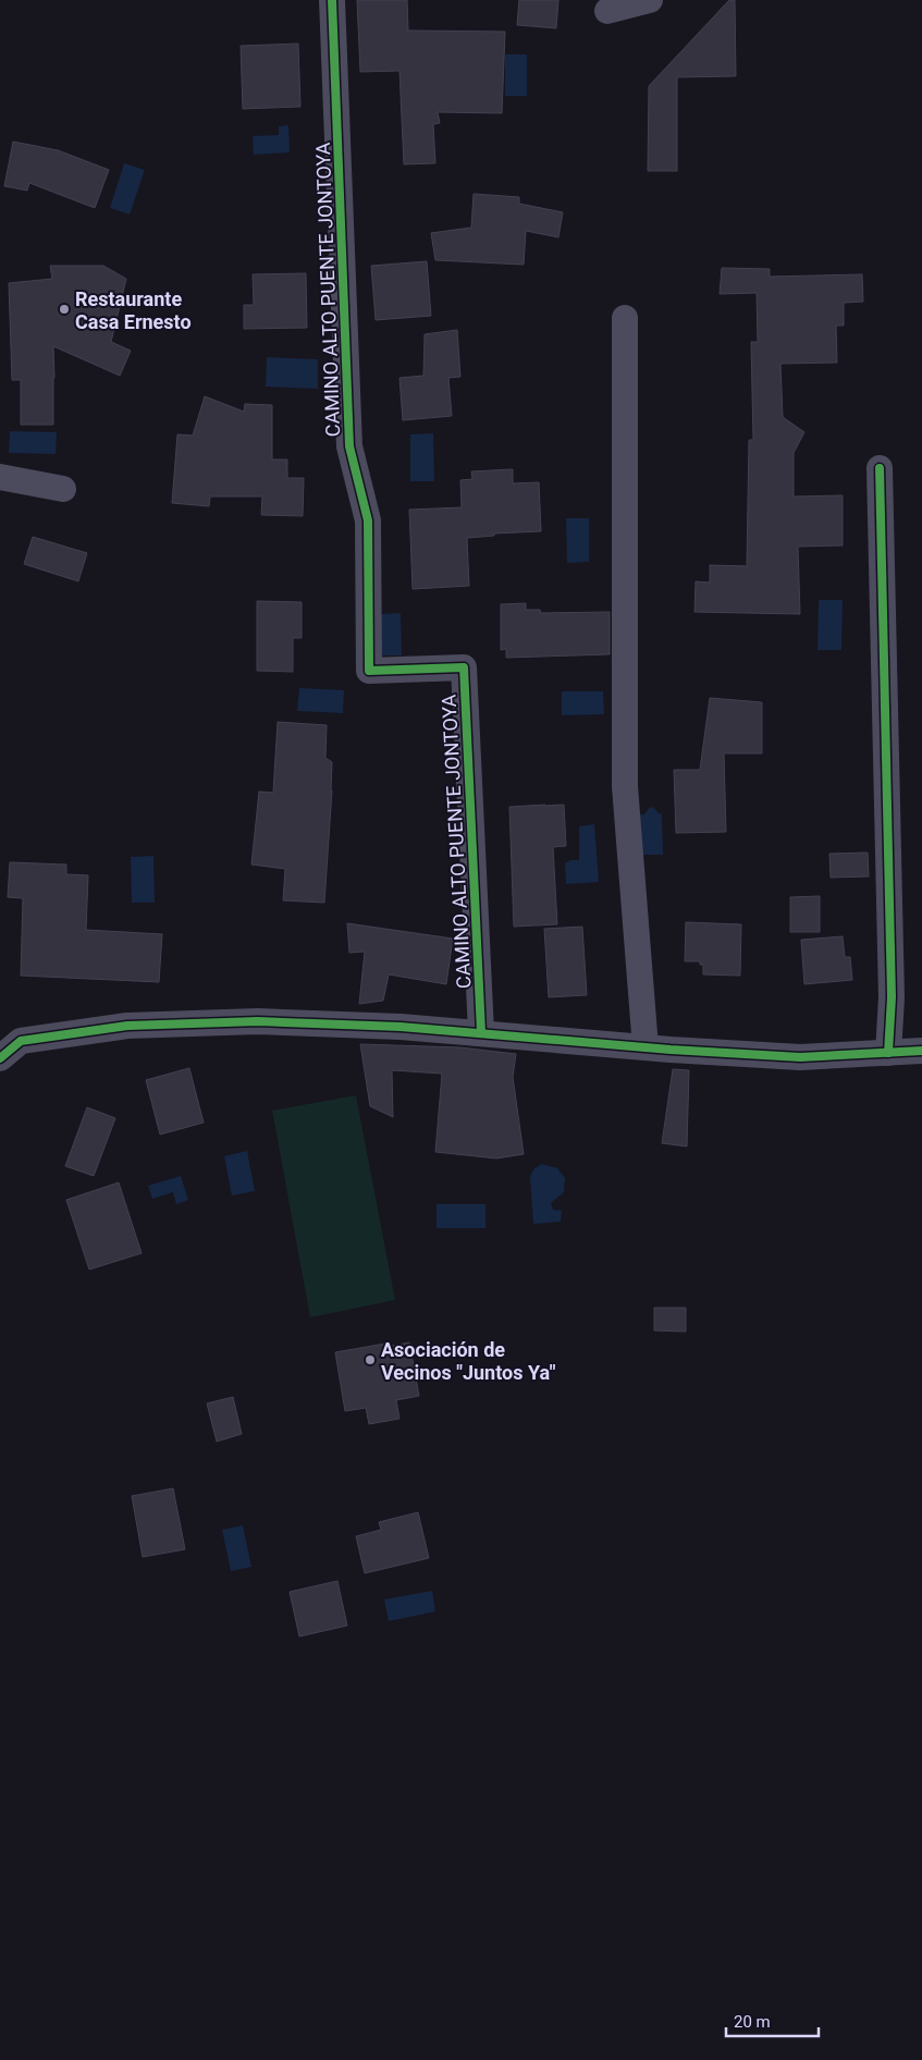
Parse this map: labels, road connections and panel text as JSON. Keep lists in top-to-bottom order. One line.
{"streets":{"street":["CAMINO ALTO PUENTE JONTOYA"]},"places":["Restaurante Casa Ernesto","Asociación de Vecinos \"Juntos Ya\""],"scale_bar":"20 m"}
